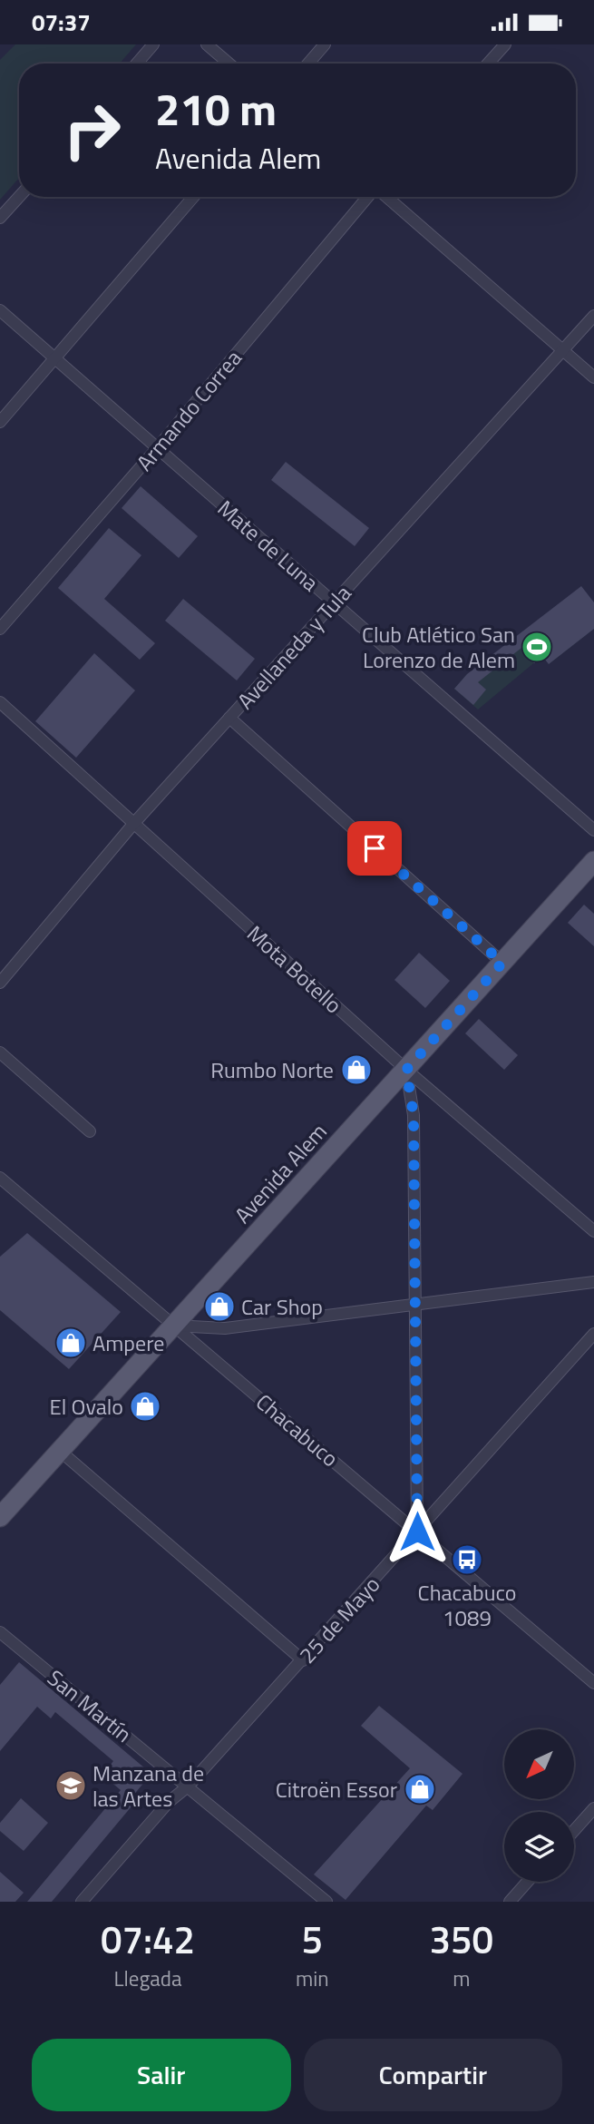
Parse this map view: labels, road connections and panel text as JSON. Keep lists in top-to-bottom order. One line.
{"streets":{"main road":["Avenida Alem"],"street":["Armando Correa","Mate de Luna","Avellaneda y Tula","Mota Botello","Chacabuco","25 de Mayo","San Martín"]},"crossings":[["Armando Correa","Mate de Luna"],["Mate de Luna","Avellaneda y Tula"],["Avellaneda y Tula","Mota Botello"],["Mota Botello","Avenida Alem"],["Avenida Alem","Chacabuco"],["Chacabuco","25 de Mayo"],["25 de Mayo","San Martín"]],"places":{"sports":["Club Atlético San Lorenzo de Alem"],"shop":["Rumbo Norte","Car Shop","Ampere","El Ovalo","Citroën Essor"],"bus stop":["Chacabuco 1089"],"school or university":["Manzana de las Artes"]},"north":"bottom left","page":{"status":"07:37","turn":["210 m","Avenida Alem"],"eta":["07:42","Llegada","5","min","350","m"],"buttons":["Salir","Compartir"]}}
